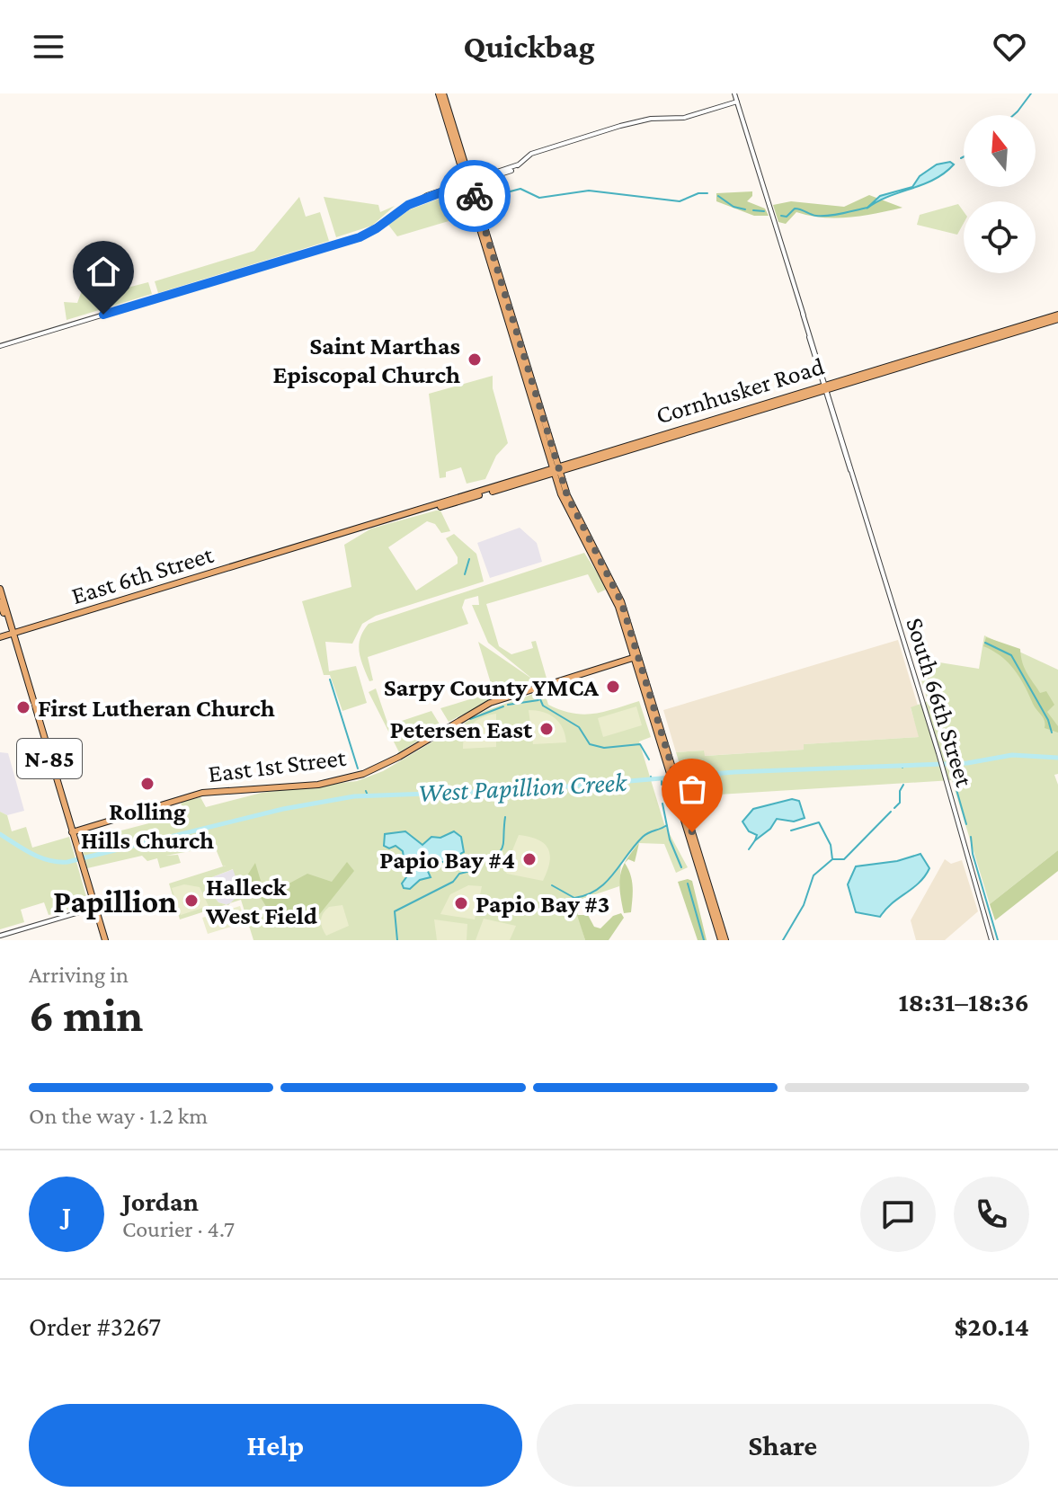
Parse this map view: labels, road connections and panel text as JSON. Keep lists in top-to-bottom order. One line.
{"streets":{"main road":["Cornhusker Road","East 6th Street","N-85","East 1st Street"],"street":["South 66th Street"]},"crossings":[["Cornhusker Road","East 6th Street"],["Cornhusker Road","South 66th Street"],["East 6th Street","N-85"],["N-85","East 1st Street"]],"districts":["Papillion"],"water":["West Papillion Creek"],"places":["Saint Marthas Episcopal Church","Sarpy County YMCA","First Lutheran Church","Petersen East","Rolling Hills Church","Papio Bay #4","Halleck West Field","Papio Bay #3"],"north":"top","page":{"header":"Quickbag","heading":["6 min","Arriving in","18:31–18:36"],"panel":["Jordan","Courier · 4.7","Order #3267","$20.14"],"bar":"On the way · 1.2 km","round":"J","buttons":["Help","Share"]}}
